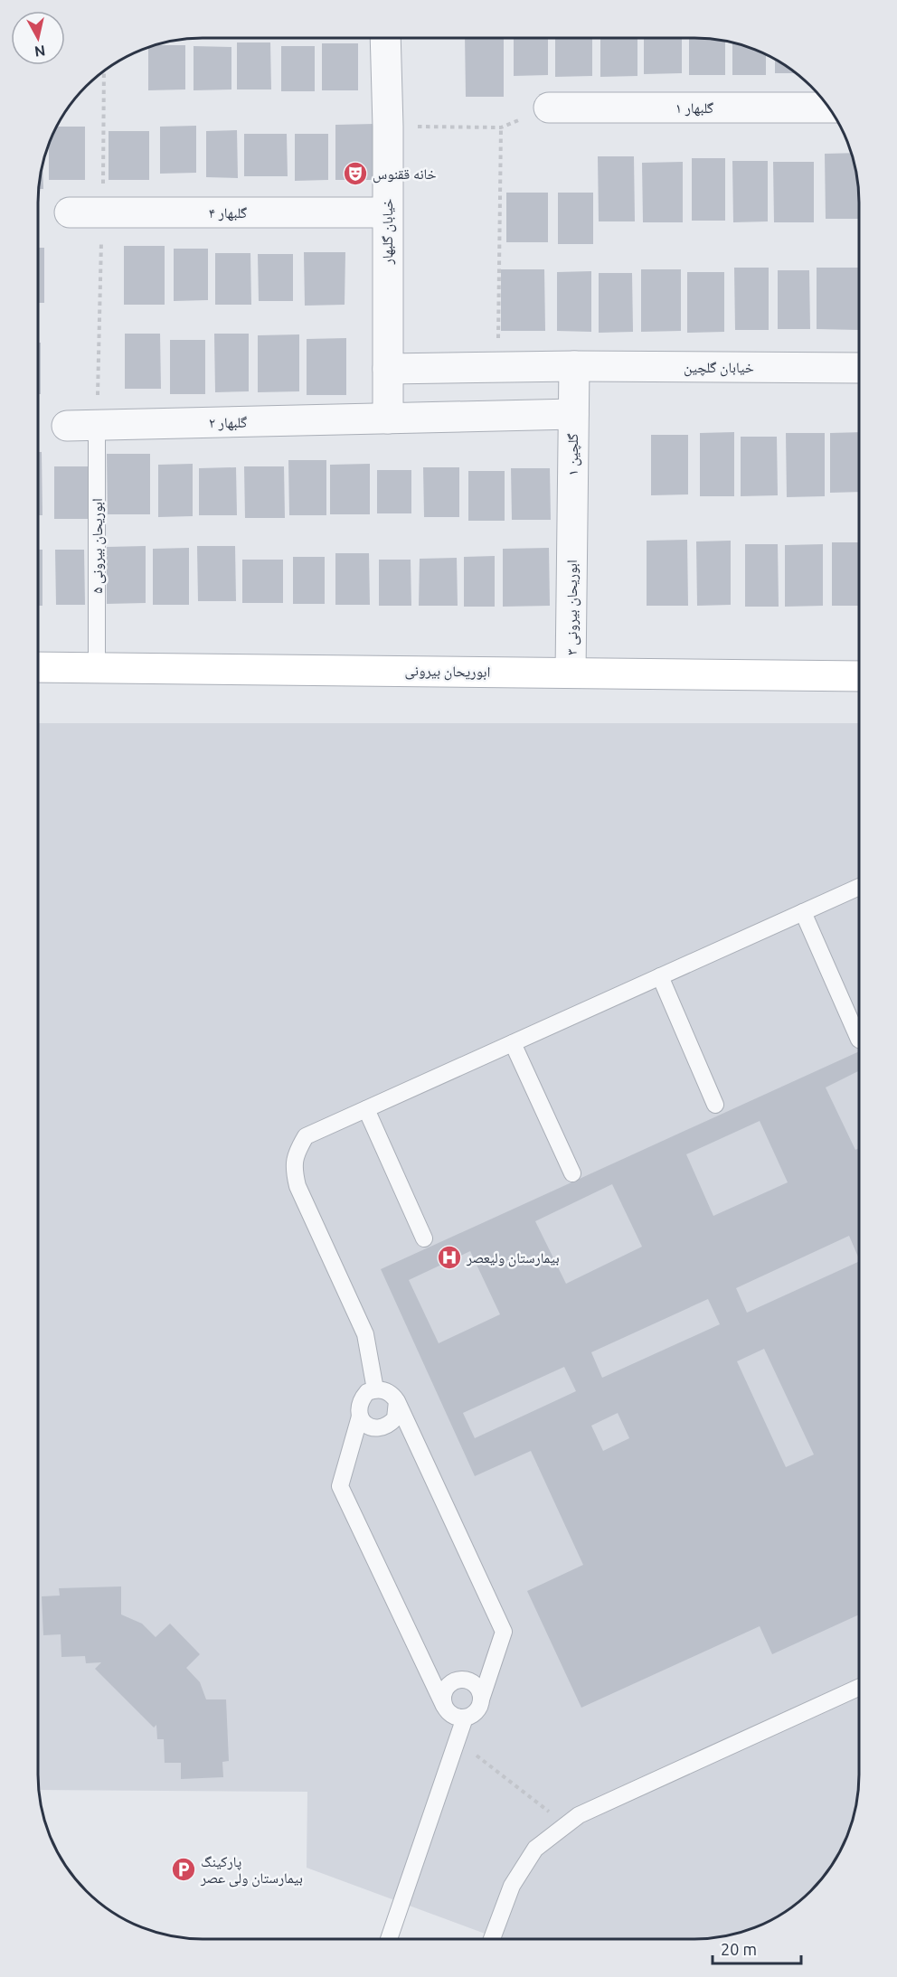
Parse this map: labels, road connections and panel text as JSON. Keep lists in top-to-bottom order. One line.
{"streets":{"street":["گلبهار ۱","گلبهار ۴","خیابان گلبهار","خیابان گلچین","گلبهار ۲","گلچین ۱","ابوریحان بیرونی ۳","ابوریحان بیرونی"],"lane":["ابوریحان بیرونی ۵"]},"crossings":[["گلبهار ۴","خیابان گلبهار"],["خیابان گلبهار","گلبهار ۲"],["خیابان گلچین","گلچین ۱"],["گلبهار ۲","گلچین ۱"],["گلبهار ۲","ابوریحان بیرونی ۵"],["گلچین ۱","ابوریحان بیرونی ۳"],["ابوریحان بیرونی ۵","ابوریحان بیرونی"],["ابوریحان بیرونی ۳","ابوریحان بیرونی"]],"places":{"theatre":["خانه ققنوس"],"hospital":["بیمارستان ولیعصر"],"parking":["پارکینگ بیمارستان ولی عصر"]},"scale_bar":"20 m","north":"bottom"}
